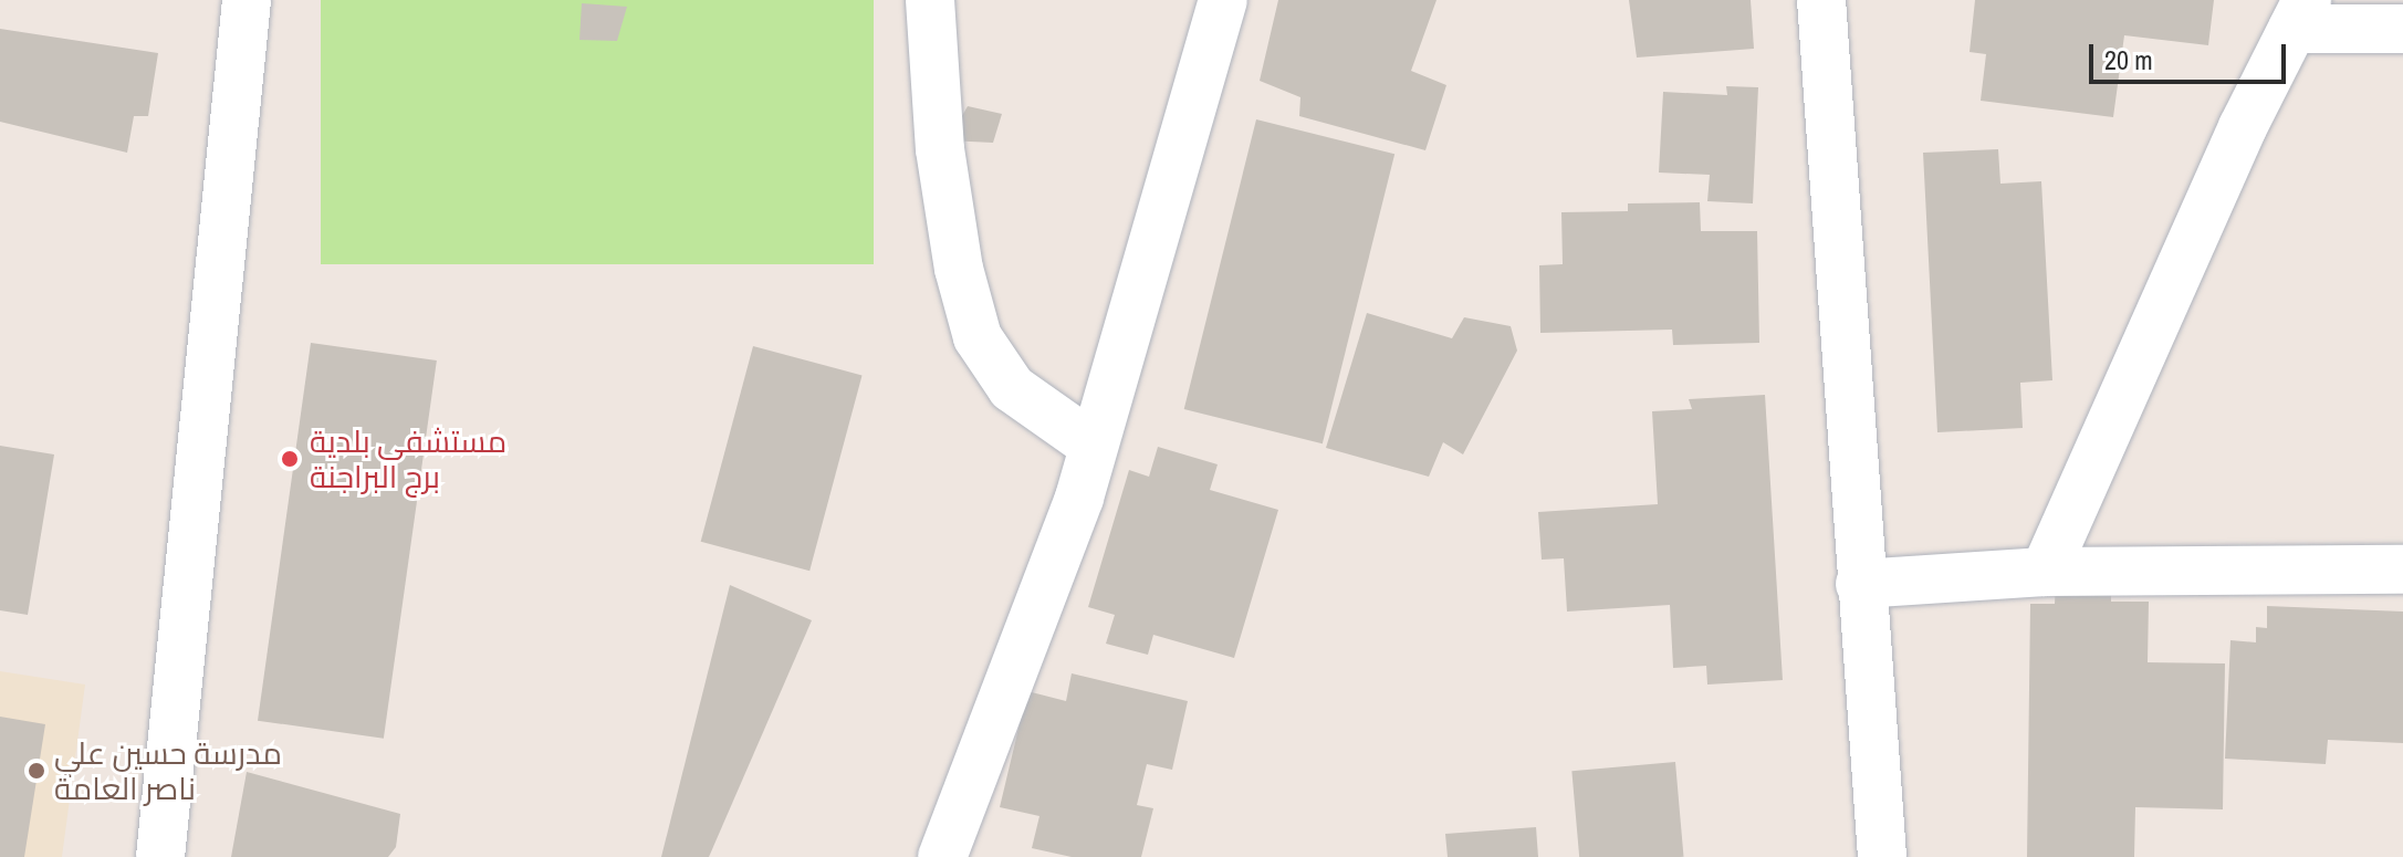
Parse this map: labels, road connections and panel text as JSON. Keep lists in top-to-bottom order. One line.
{"places":["مستشفی بلدیة برج البراجنة","مدرسة حسين علي ناصر العامة"],"scale_bar":"20 m"}
